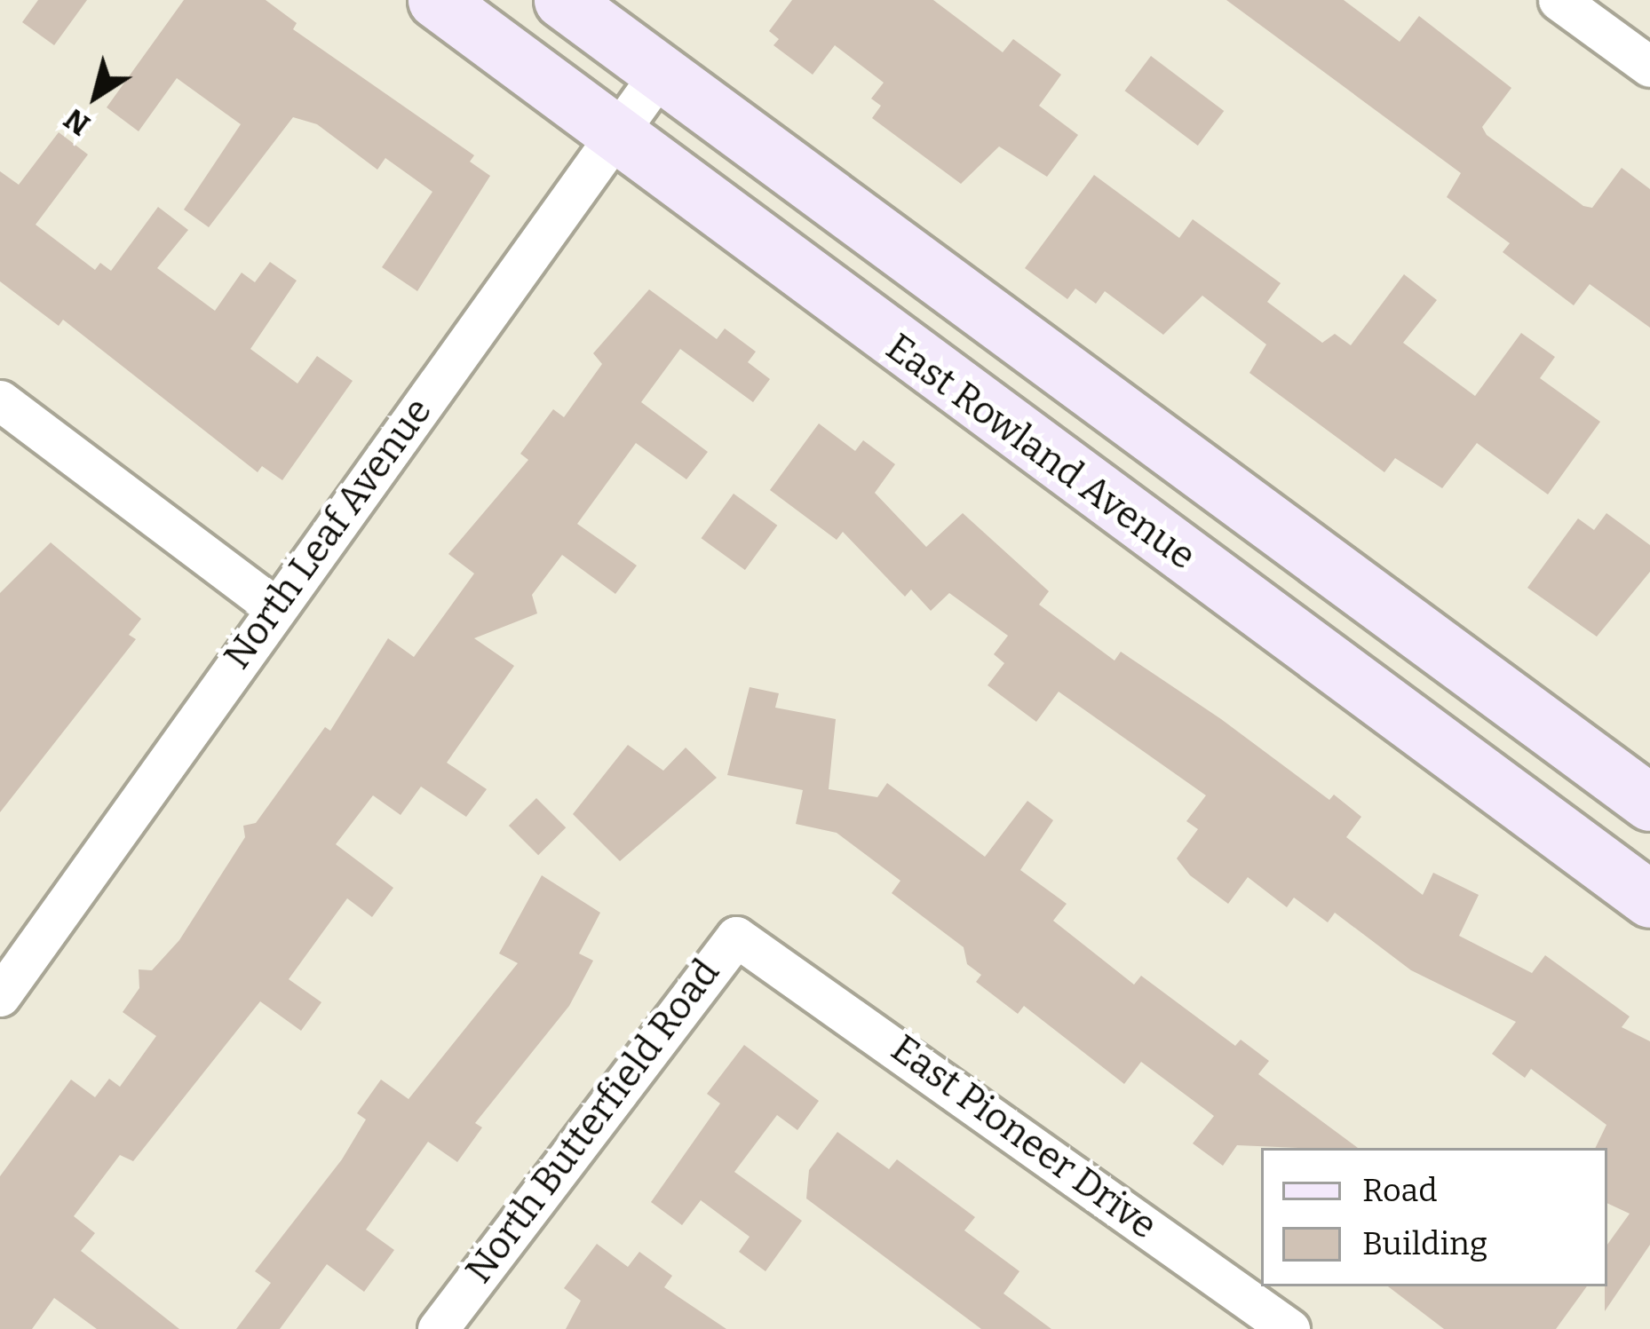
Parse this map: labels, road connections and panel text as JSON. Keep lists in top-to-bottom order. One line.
{"streets":{"street":["East Rowland Avenue","North Leaf Avenue","North Butterfield Road","East Pioneer Drive"]},"crossings":[["East Rowland Avenue","North Leaf Avenue"],["North Butterfield Road","East Pioneer Drive"]],"legend":["Road","Building"],"north":"bottom left"}
